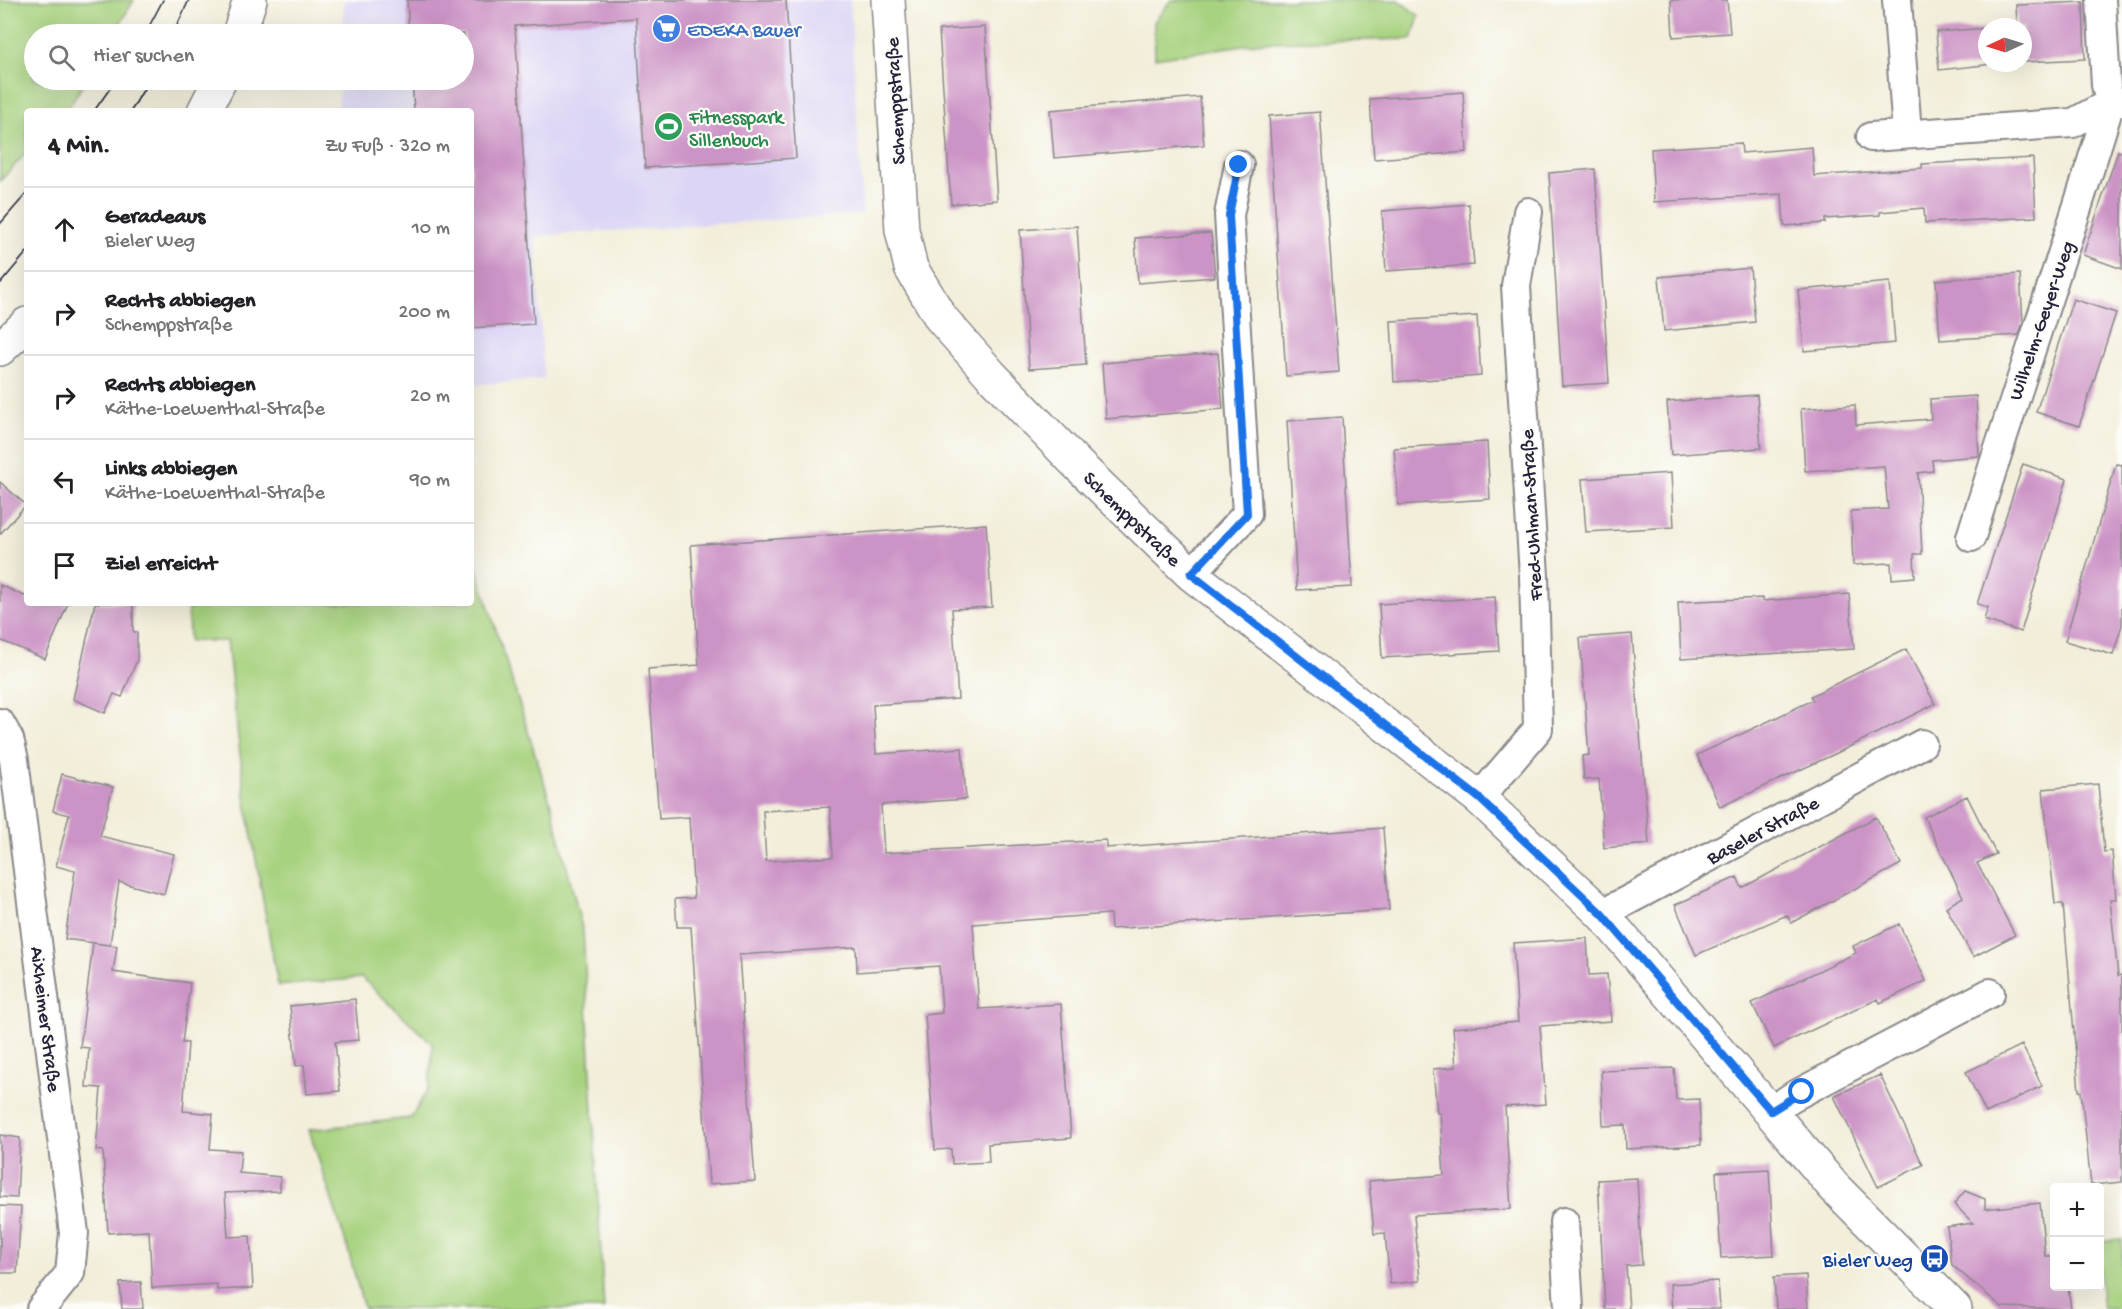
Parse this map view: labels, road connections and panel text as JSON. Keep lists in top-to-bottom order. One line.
{"streets":{"street":["Schemppstraße","Wilhelm-Geyer-Weg","Fred-Uhlman-Straße","Baseler Straße","Aixheimer Straße"]},"crossings":[["Schemppstraße","Fred-Uhlman-Straße"],["Schemppstraße","Baseler Straße"]],"places":{"supermarket":["EDEKA Bauer"],"sports":["Fitnesspark Sillenbuch"],"bus stop":["Bieler Weg"]},"north":"left","page":{"search":"Hier suchen","heading":["4 Min.","Zu Fuß · 320 m"],"list":[["Geradeaus","Bieler Weg","10 m"],["Rechts abbiegen","Schemppstraße","200 m"],["Rechts abbiegen","Käthe-Loewenthal-Straße","20 m"],["Links abbiegen","Käthe-Loewenthal-Straße","90 m"],"Ziel erreicht"],"map_buttons":["+","−"]}}
